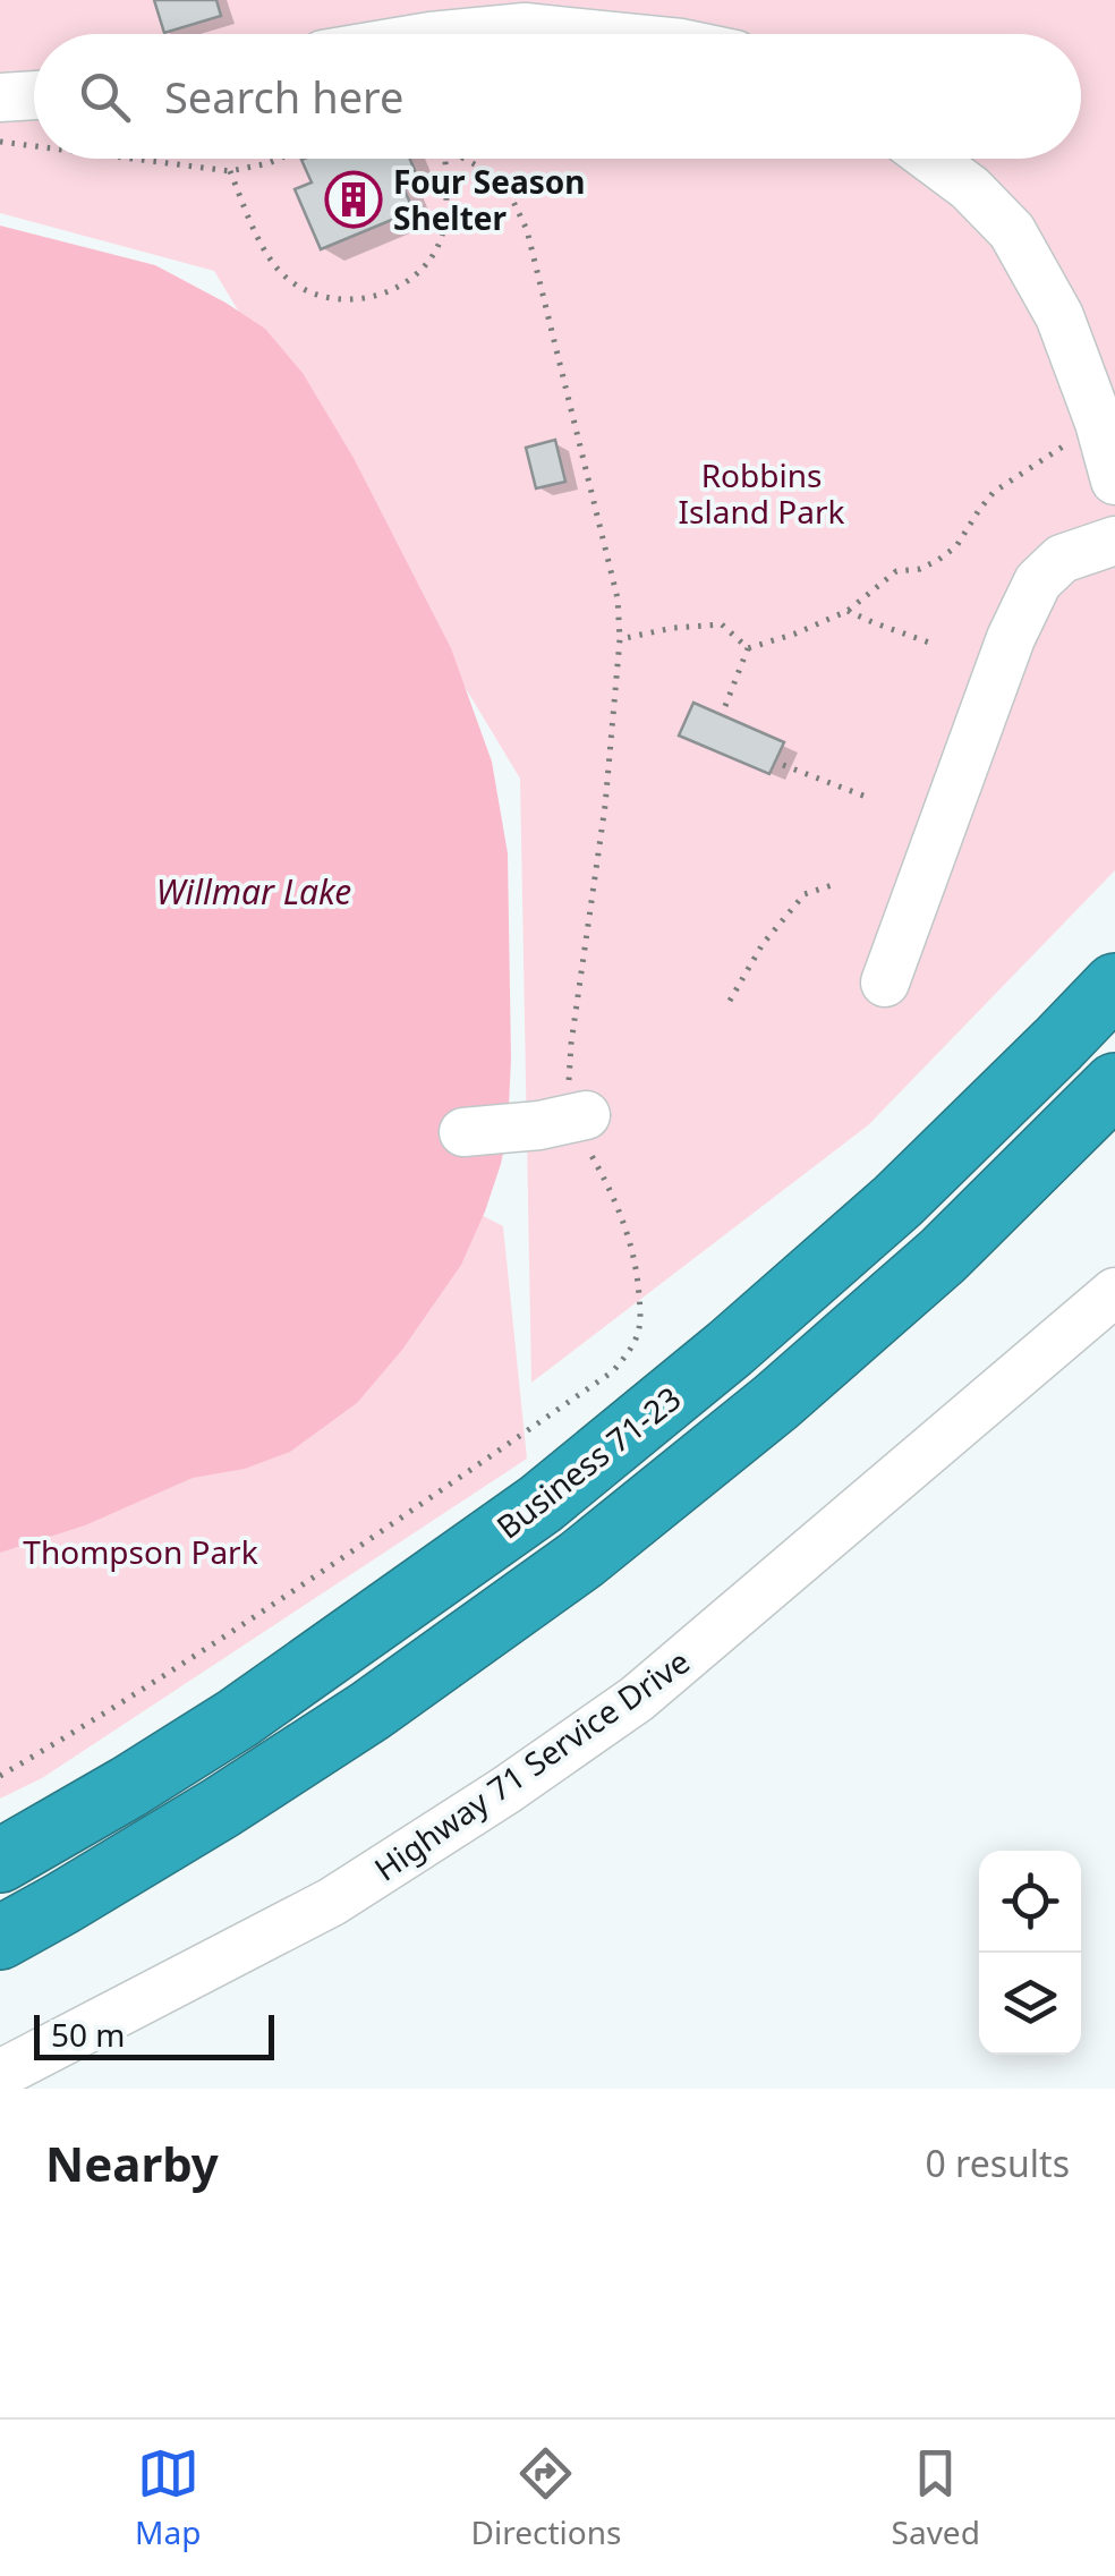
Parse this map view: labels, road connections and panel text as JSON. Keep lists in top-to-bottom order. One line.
{"streets":{"highway":["Business 71-23"],"street":["Highway 71 Service Drive"]},"water":["Willmar Lake"],"parks":["Robbins Island Park","Thompson Park"],"places":{"building":["Four Season Shelter"]},"scale_bar":"50 m","page":{"search":"Search here","scale":"50 m","heading":["Nearby","0 results"],"nav":["Map","Directions","Saved"]}}
